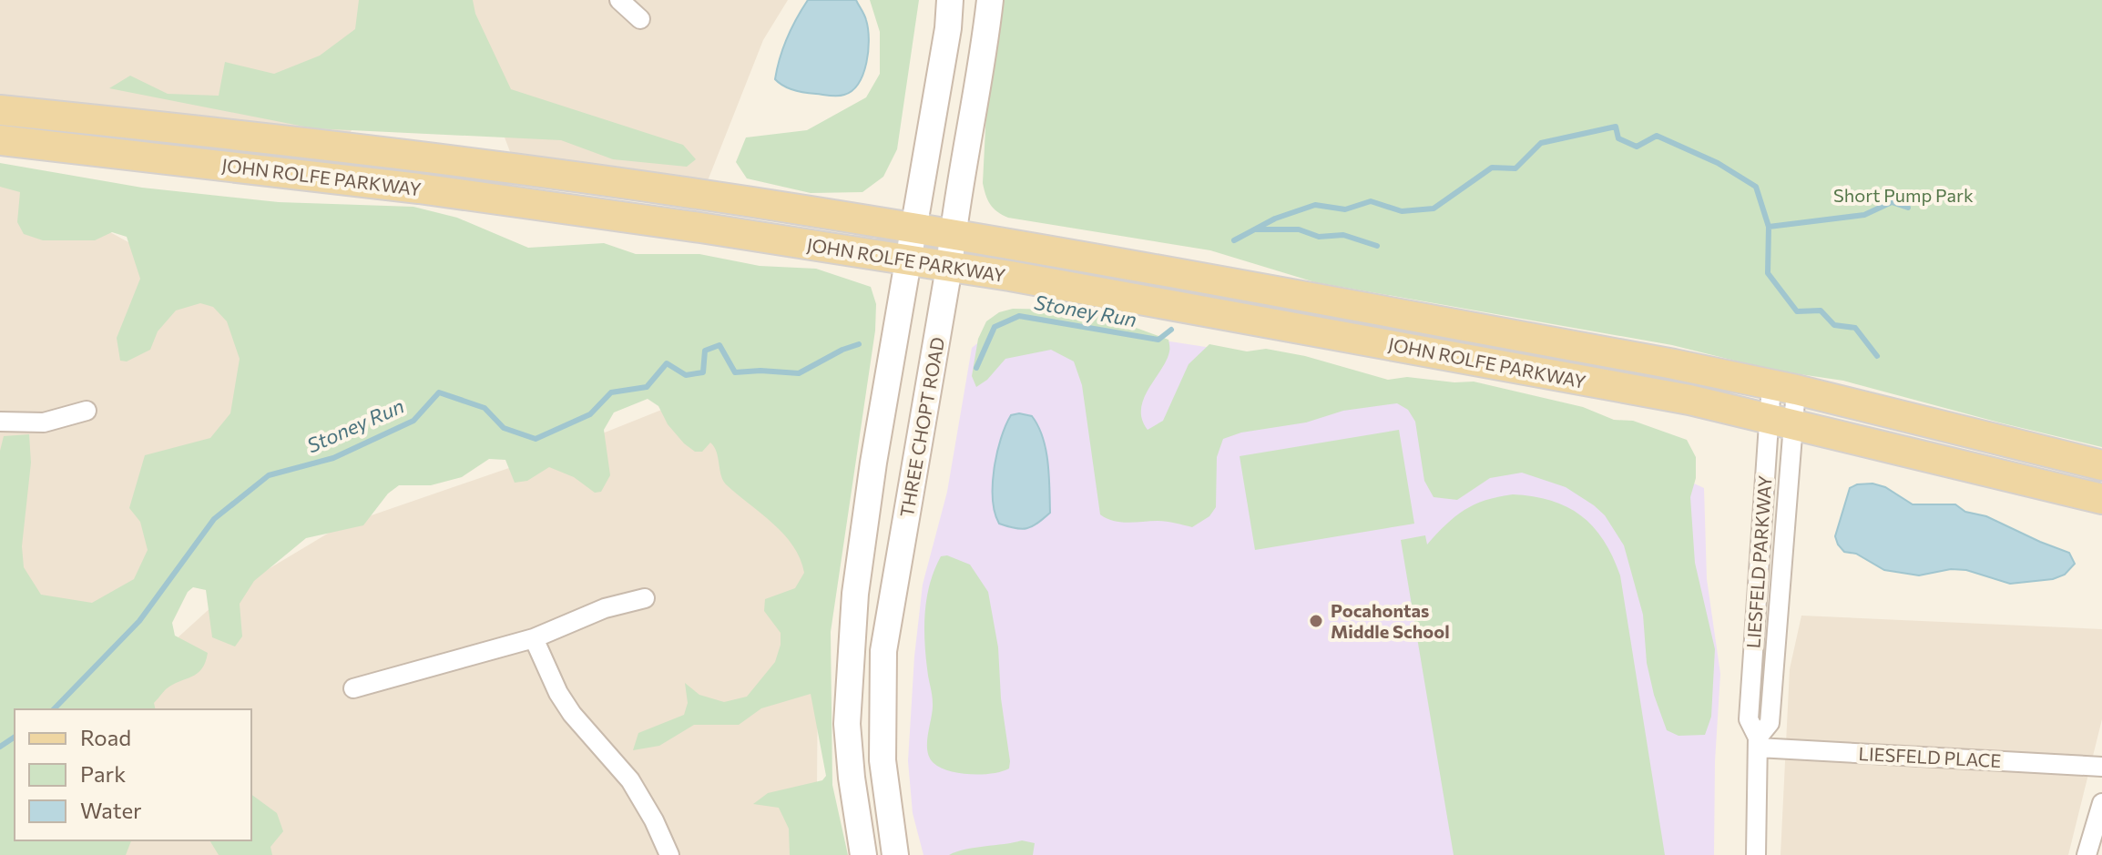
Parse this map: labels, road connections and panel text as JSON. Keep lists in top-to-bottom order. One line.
{"streets":{"main road":["JOHN ROLFE PARKWAY","THREE CHOPT ROAD"],"street":["LIESFELD PARKWAY","LIESFELD PLACE"]},"crossings":[["JOHN ROLFE PARKWAY","THREE CHOPT ROAD"],["JOHN ROLFE PARKWAY","LIESFELD PARKWAY"],["LIESFELD PARKWAY","LIESFELD PLACE"]],"water":["Stoney Run"],"parks":["Short Pump Park"],"places":["Pocahontas Middle School"],"legend":["Road","Park","Water"]}
